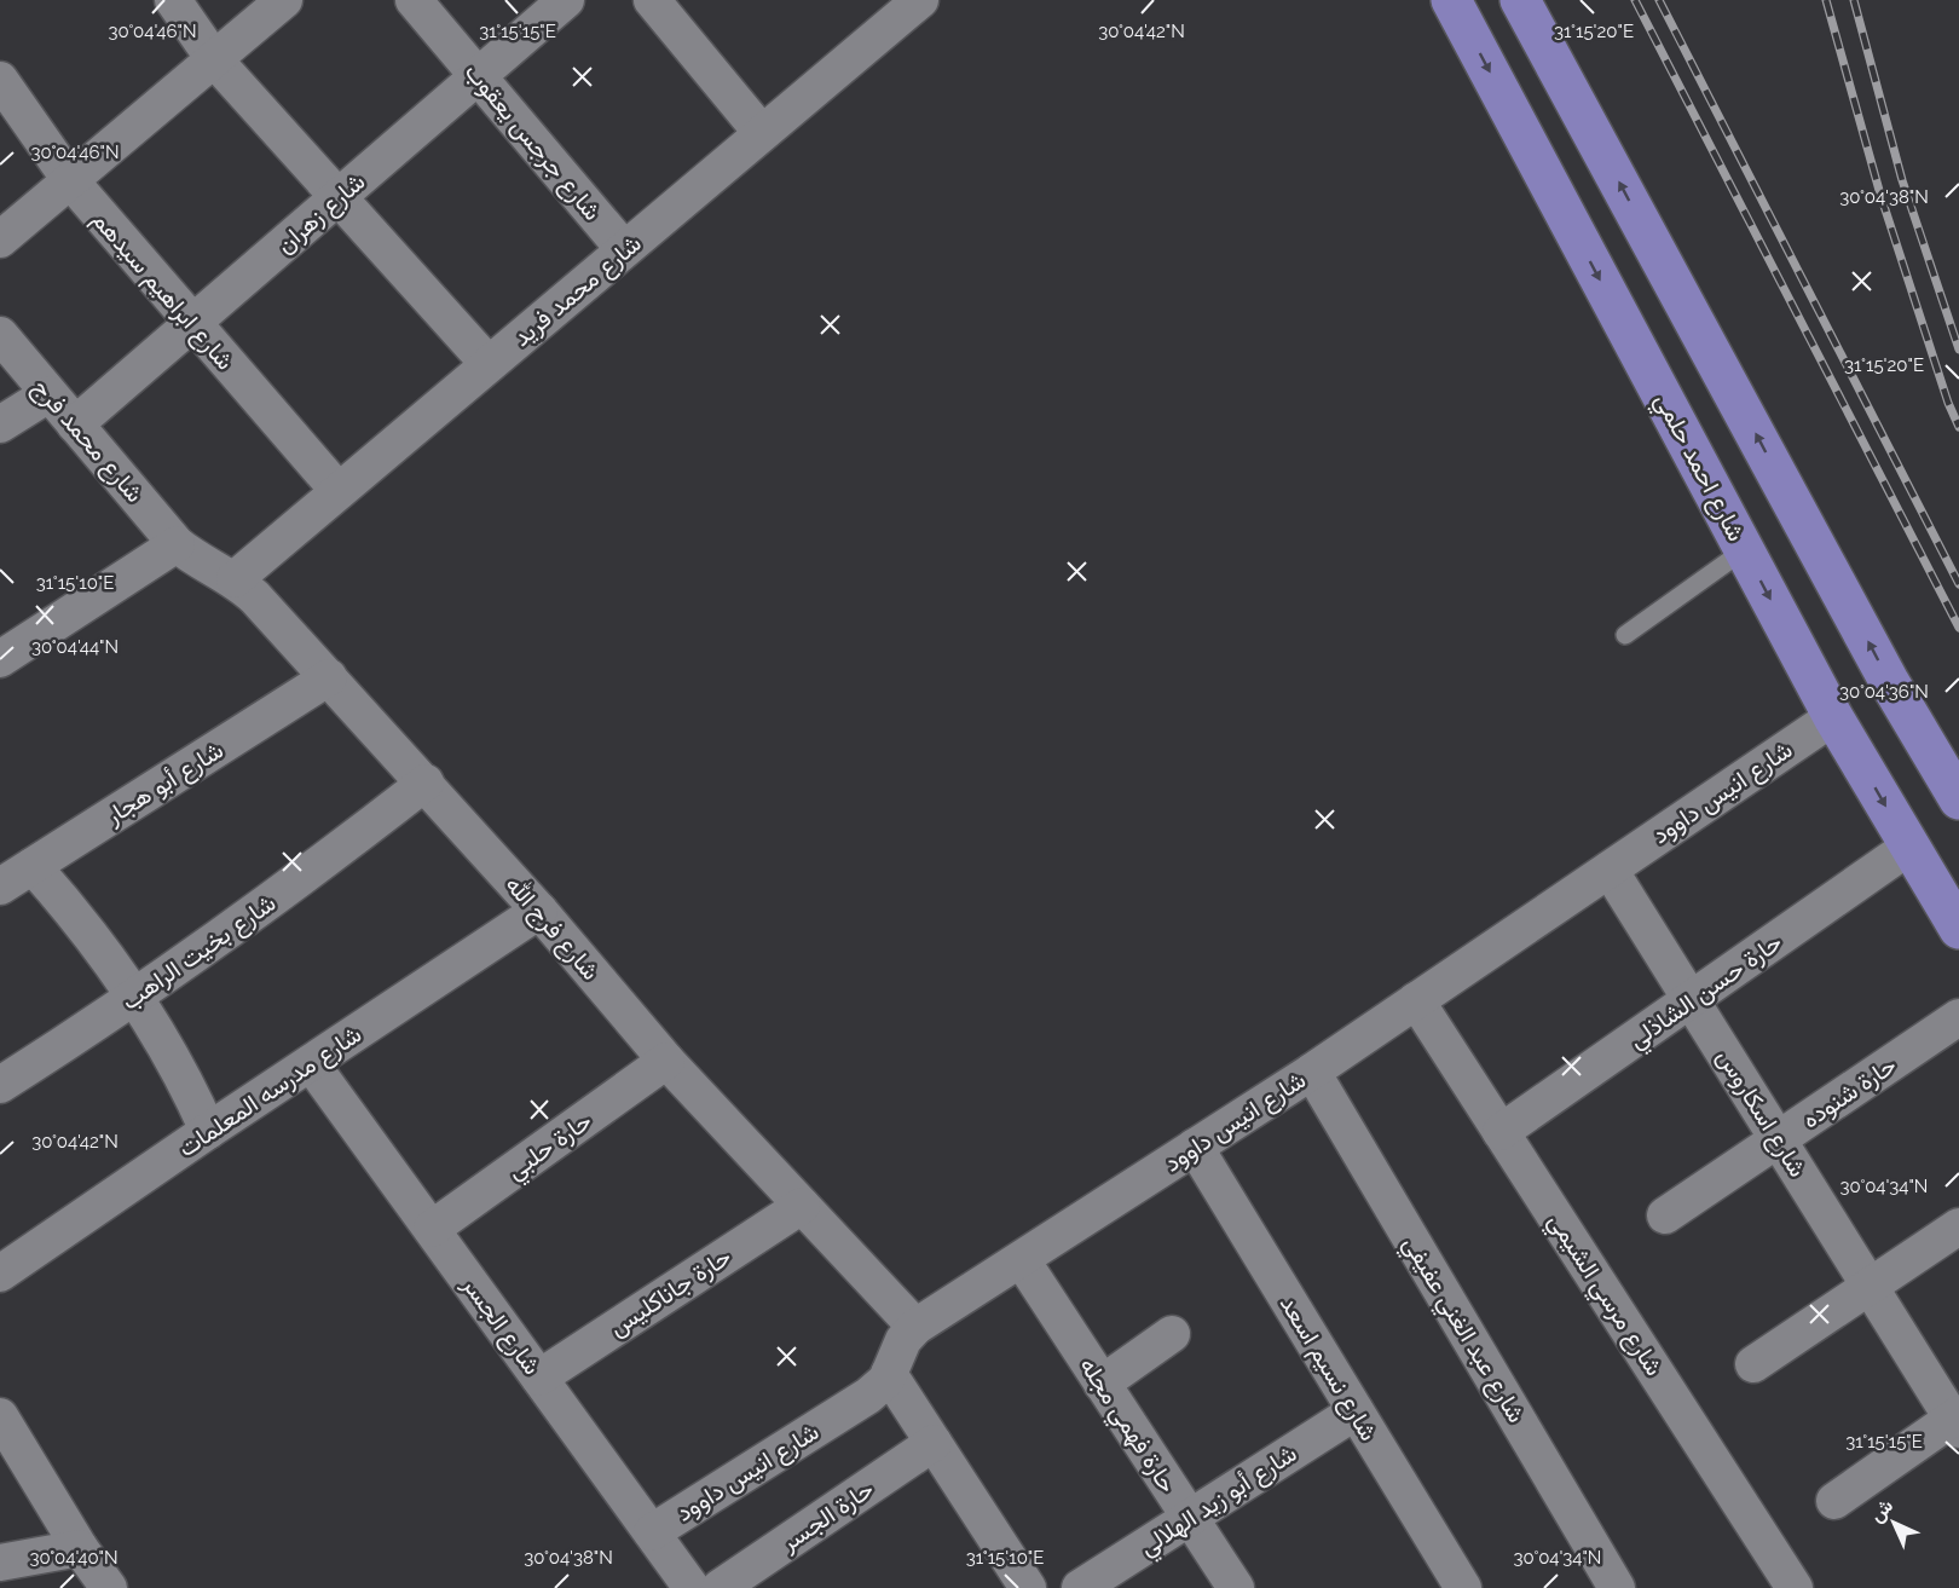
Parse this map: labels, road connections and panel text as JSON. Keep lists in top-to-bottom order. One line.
{"streets":{"main road":["شارع احمد حلمي"],"street":["شارع جرجس يعقوب","شارع زهران","شارع ابراهيم سيدهم","شارع محمد فريد","شارع محمد فرج","شارع أبو هجار","شارع انيس داوود","شارع فرج الله","شارع بخيت الراهب","حارة حسن الشاذلي","شارع مدرسه المعلمات","حارة شنوده","شارع اسكاروس","حارة حلبي","حارة جاناكليس","شارع مرسي الشيمي","شارع الجسر","شارع عبد الغني عفيفي","شارع نسيم اسعد","حارة فهمي مجله","شارع أبو زيد الهلالي","حارة الجسر"]},"crossings":[["شارع جرجس يعقوب","شارع زهران"],["شارع جرجس يعقوب","شارع محمد فريد"],["شارع زهران","شارع ابراهيم سيدهم"],["شارع زهران","شارع محمد فرج"],["شارع ابراهيم سيدهم","شارع محمد فريد"],["شارع محمد فريد","شارع فرج الله"],["شارع محمد فرج","شارع فرج الله"],["شارع احمد حلمي","شارع انيس داوود"],["شارع احمد حلمي","حارة حسن الشاذلي"],["شارع أبو هجار","شارع فرج الله"],["شارع انيس داوود","شارع فرج الله"],["شارع انيس داوود","شارع اسكاروس"],["شارع انيس داوود","شارع مرسي الشيمي"],["شارع انيس داوود","شارع الجسر"],["شارع انيس داوود","شارع عبد الغني عفيفي"],["شارع انيس داوود","شارع نسيم اسعد"],["شارع انيس داوود","حارة فهمي مجله"],["شارع فرج الله","شارع بخيت الراهب"],["شارع فرج الله","شارع مدرسه المعلمات"],["شارع فرج الله","حارة حلبي"],["شارع فرج الله","حارة جاناكليس"],["حارة حسن الشاذلي","شارع اسكاروس"],["حارة حسن الشاذلي","شارع مرسي الشيمي"],["شارع مدرسه المعلمات","شارع الجسر"],["حارة شنوده","شارع اسكاروس"],["حارة حلبي","شارع الجسر"],["حارة جاناكليس","شارع الجسر"],["شارع نسيم اسعد","شارع أبو زيد الهلالي"],["حارة فهمي مجله","شارع أبو زيد الهلالي"]],"north":"top left","coordinates":["30°04'46\"N","31°15'15\"E","30°04'42\"N","31°15'20\"E","30°04'38\"N","31°15'10\"E","30°04'44\"N","30°04'36\"N","30°04'34\"N","30°04'40\"N"]}
